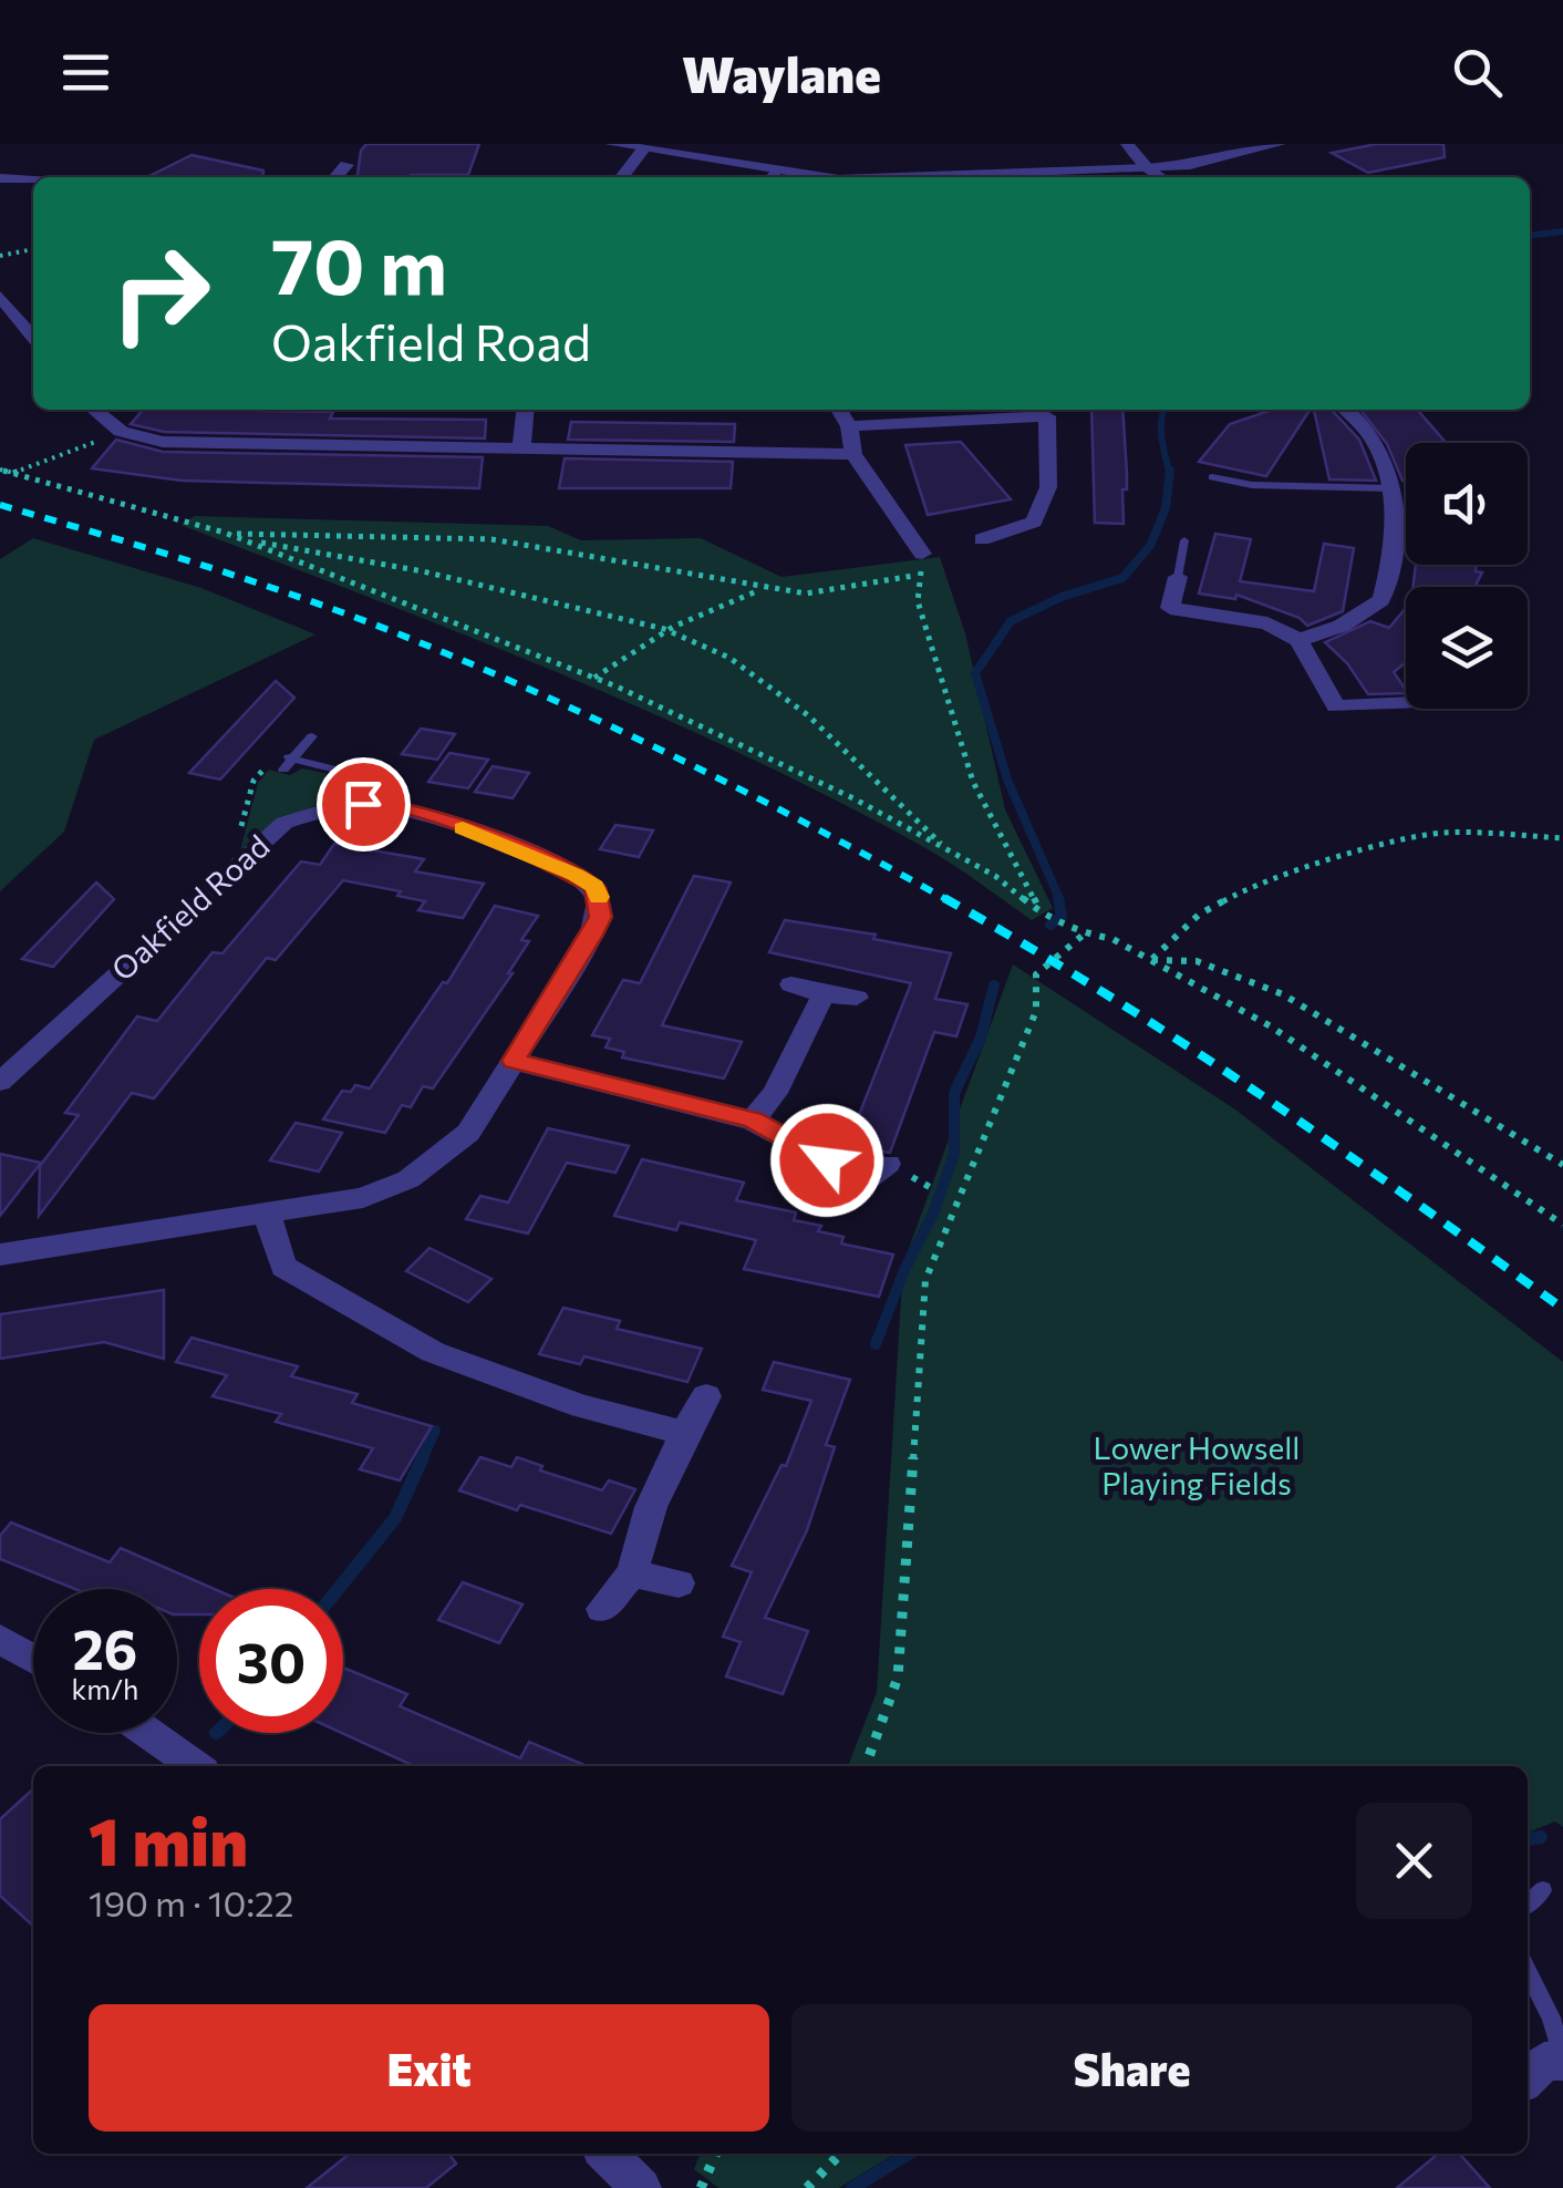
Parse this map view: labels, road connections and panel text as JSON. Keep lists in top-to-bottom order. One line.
{"streets":{"street":["Oakfield Road"]},"parks":["Lower Howsell Playing Fields"],"page":{"header":"Waylane","turn":["70 m","Oakfield Road"],"speed":"26 km/h","limit":"30","heading":["1 min","190 m · 10:22"],"buttons":["Exit","Share"]}}
